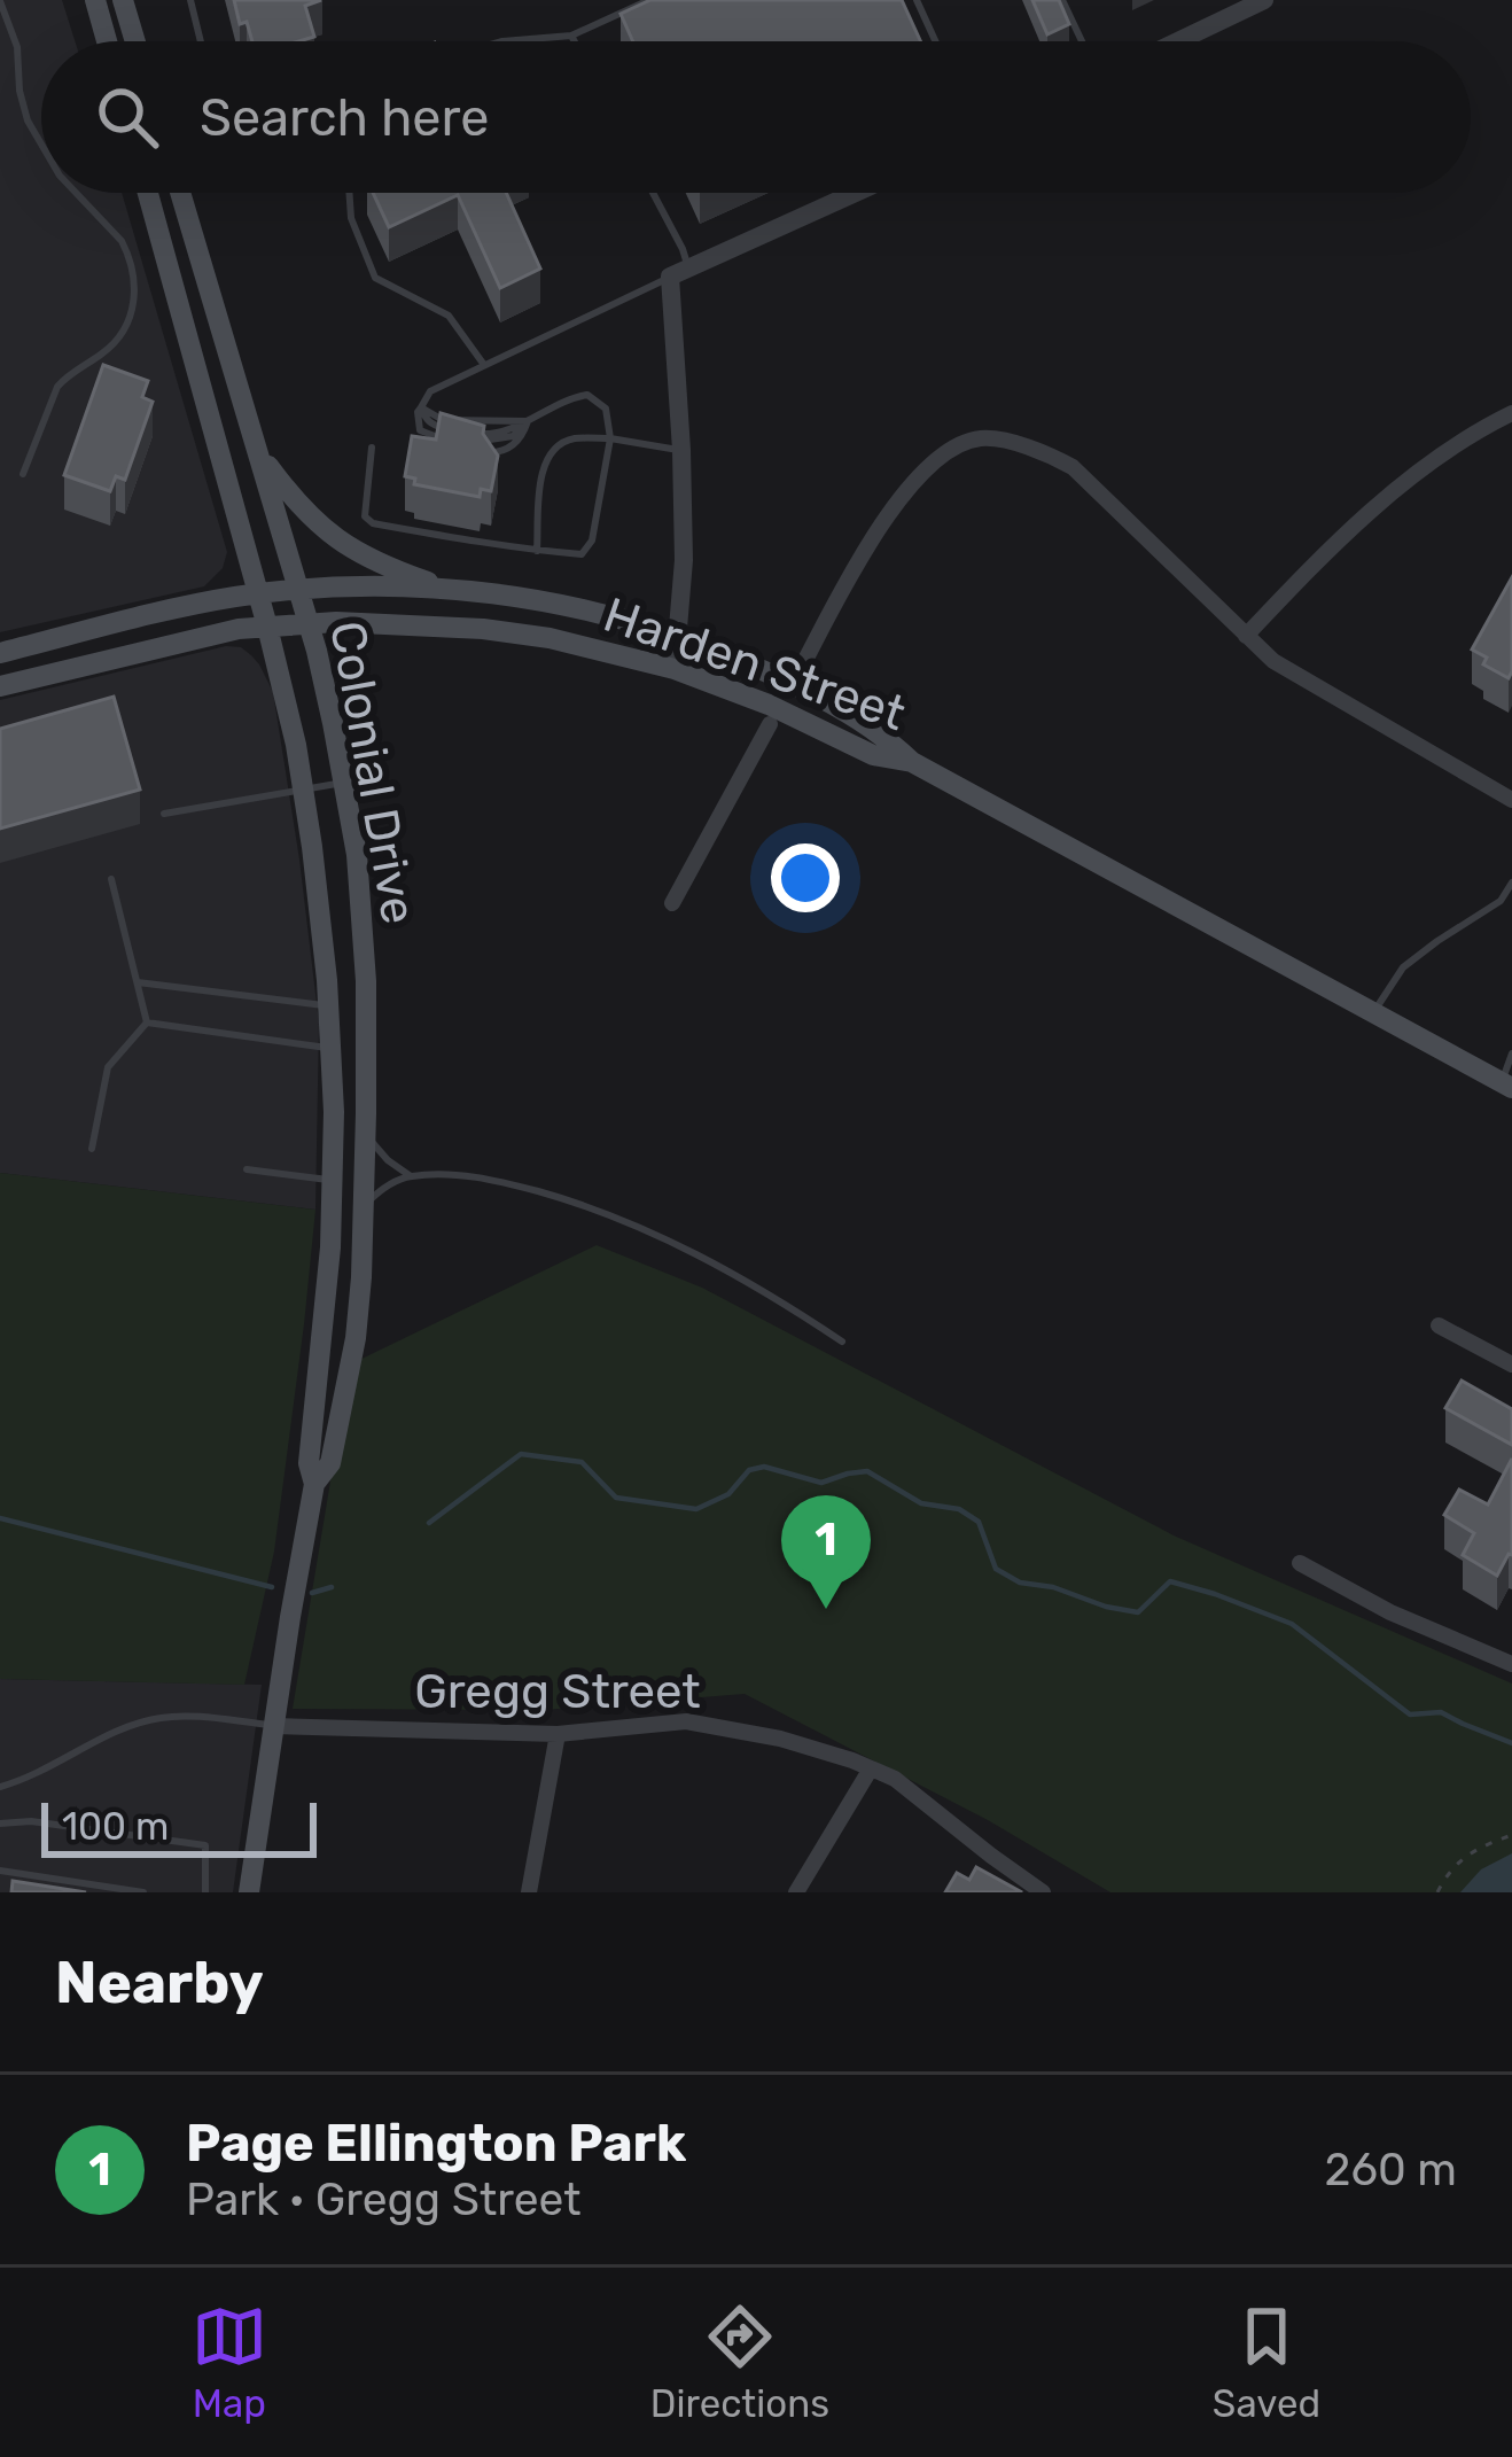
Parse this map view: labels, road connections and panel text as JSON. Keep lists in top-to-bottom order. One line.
{"streets":{"main road":["Harden Street","Colonial Drive"],"street":["Gregg Street"]},"crossings":[["Harden Street","Colonial Drive"],["Colonial Drive","Gregg Street"]],"scale_bar":"100 m","page":{"search":"Search here","pins":"1","scale":"100 m","heading":"Nearby","list":[{"mark":"1","name":"Page Ellington Park","note":"Park · Gregg Street","value":"260 m"}],"nav":["Map","Directions","Saved"]}}
